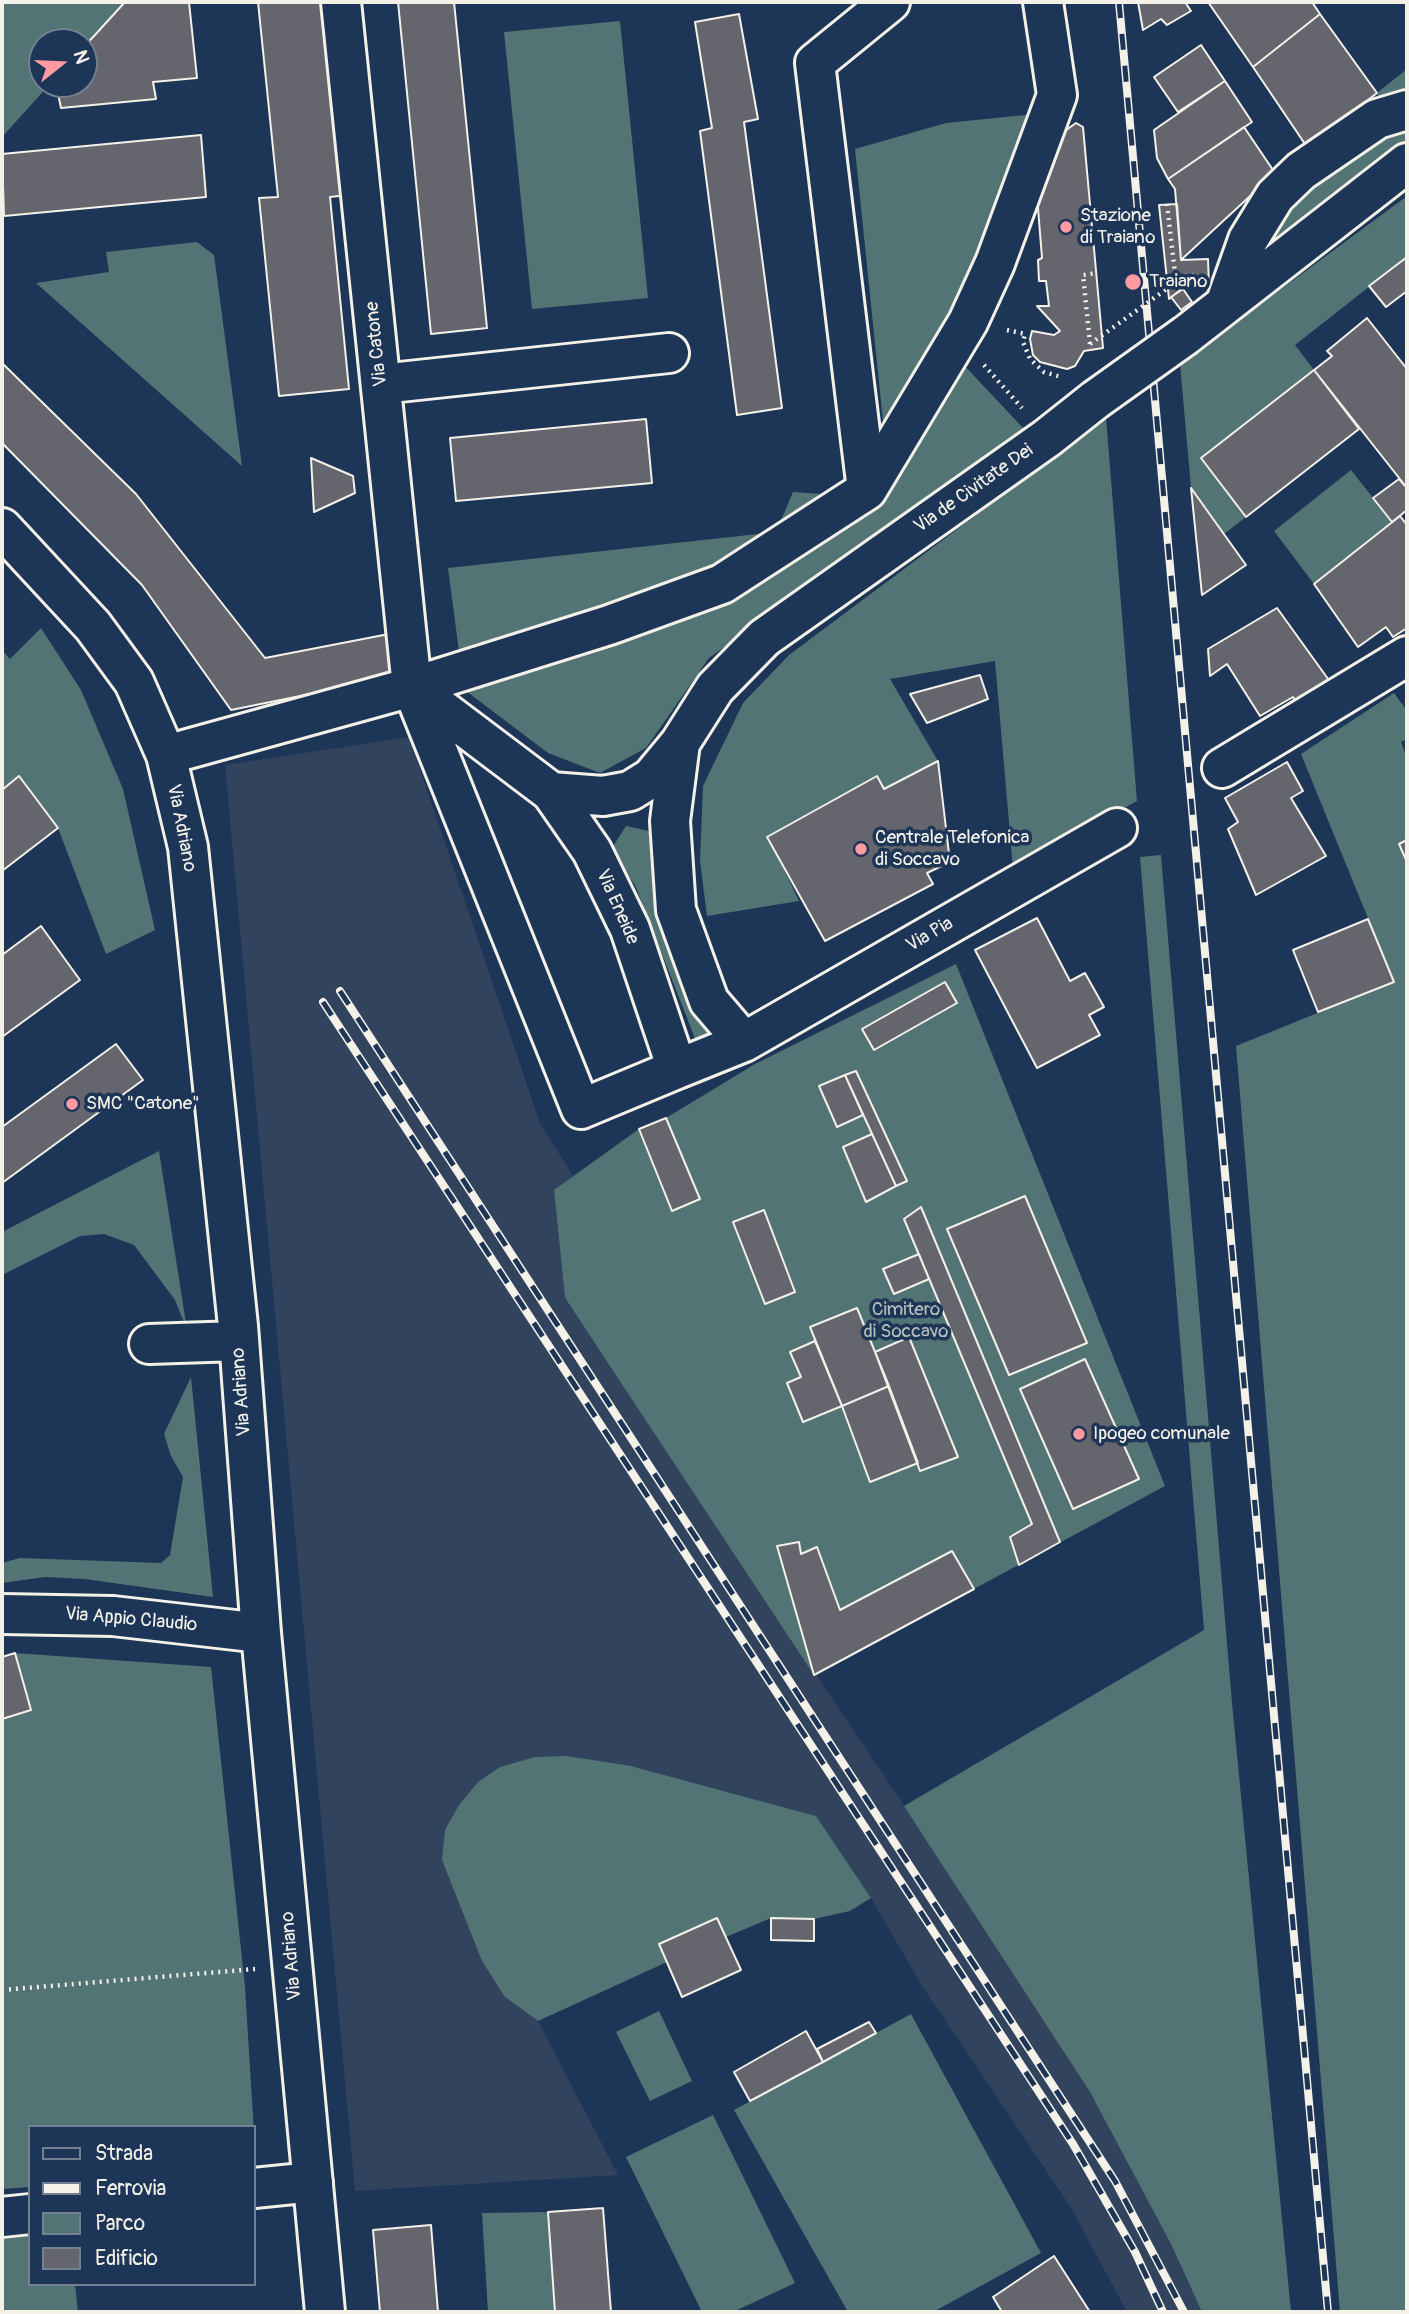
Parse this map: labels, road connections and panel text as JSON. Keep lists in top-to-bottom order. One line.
{"streets":{"street":["Via Catone","Via de Civitate Dei","Via Adriano","Via Eneide","Via Pia","Via Appio Claudio"]},"crossings":[["Via Catone","Via Eneide"],["Via de Civitate Dei","Via Eneide"],["Via Adriano","Via Appio Claudio"]],"parks":["Cimitero di Soccavo"],"places":["Stazione di Traiano","Traiano","Centrale Telefonica di Soccavo","SMC \"Catone\"","Ipogeo comunale"],"legend":["Strada","Ferrovia","Parco","Edificio"],"north":"right"}
